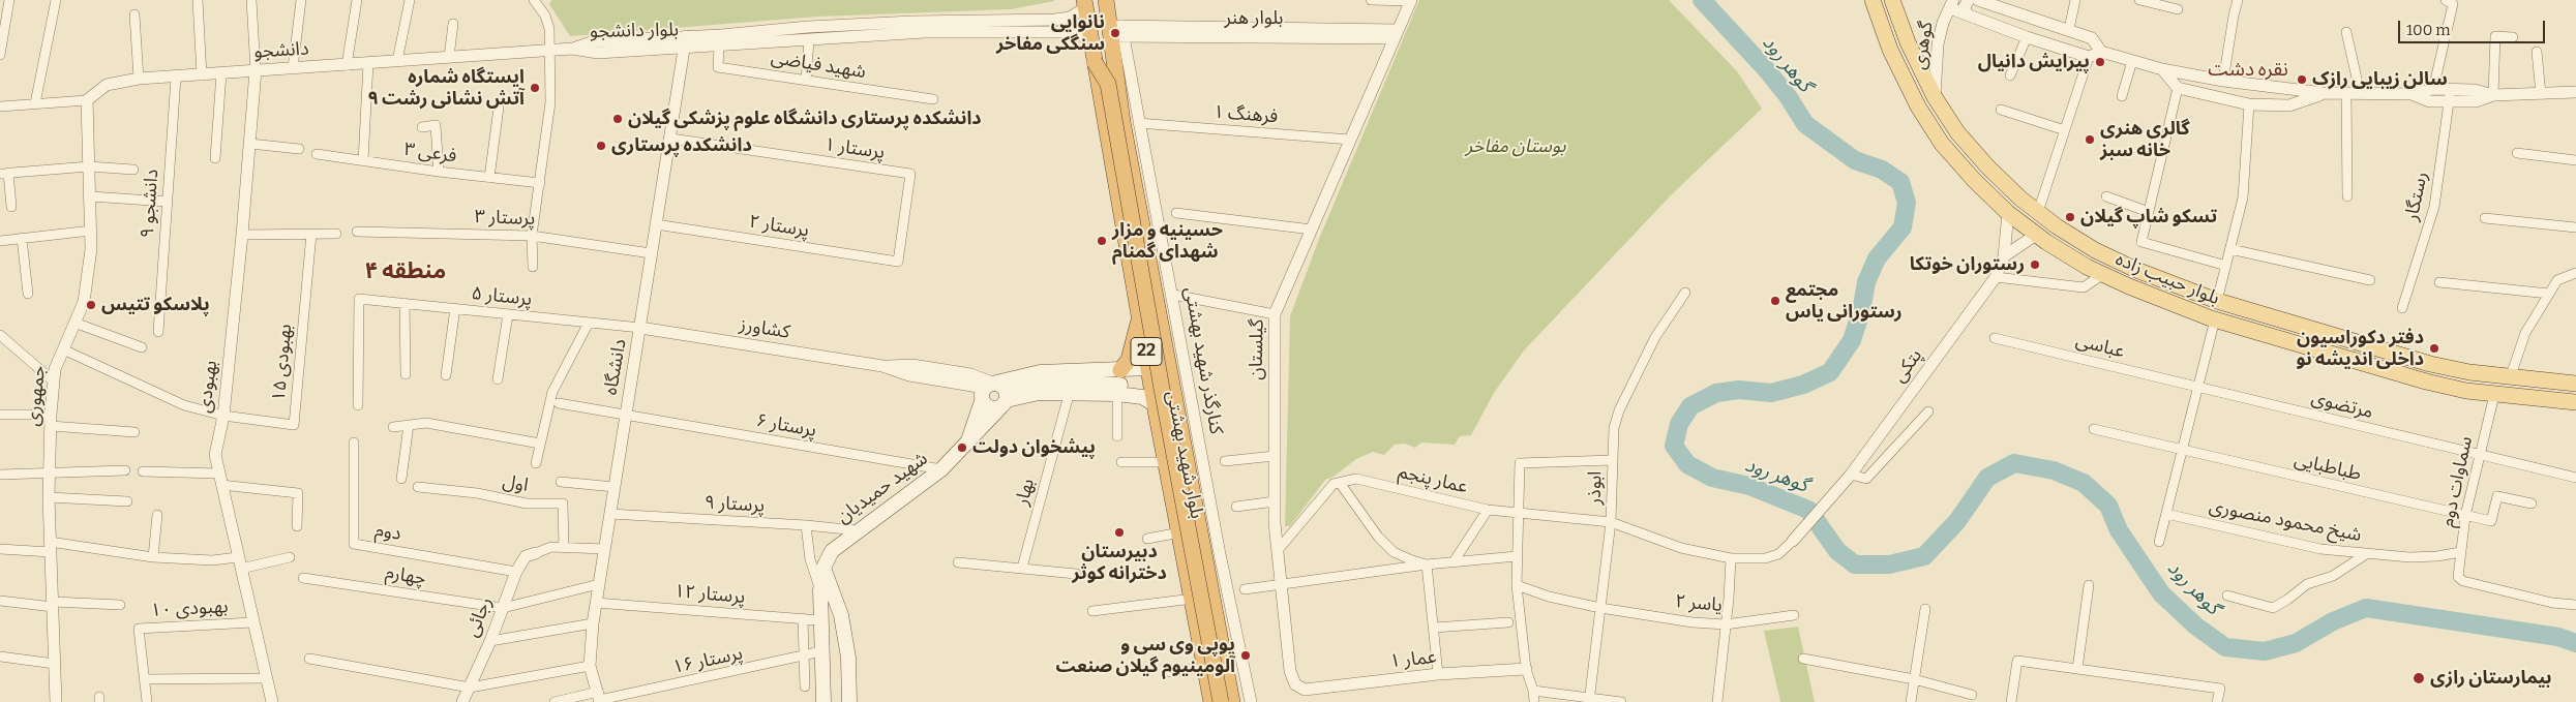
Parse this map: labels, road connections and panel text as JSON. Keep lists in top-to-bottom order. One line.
{"streets":{"highway":["22","بلوار شهید بهشتی"],"main road":["بلوار حبیب زاده","شهید حمیدیان"],"street":["بلوار هنر","بلوار دانشجو","گوهری","دانشجو","شهید فیاضی","فرهنگ ۱","پرستار ۱","فرعی ۳","رستگار","دانشجو ۹","پرستار ۳","پرستار ۲","پرستار ۵","کشاورز","عباسی","گیلستان","کنارگذر شهید بهشتی","بهبودی ۱۵","پتکی","دانشگاه","بهبودی","جمهوری","مرتضوی","پرستار ۶","طباطبایی","عمار پنجم","سماوات دوم","اول","ابوذر","بهار","پرستار ۹","شیخ محمود منصوری","دوم","چهارم","پرستار ۱۲","یاسر ۲","بهبودی ۱۰","رجائی","عمار ۱","پرستار ۱۶"]},"crossings":[["بلوار هنر","گیلستان"],["بلوار هنر","کنارگذر شهید بهشتی"],["بلوار هنر","بلوار شهید بهشتی"],["بلوار دانشجو","دانشجو"],["بلوار دانشجو","شهید فیاضی"],["بلوار دانشجو","دانشگاه"],["بلوار دانشجو","بلوار شهید بهشتی"],["گوهری","بلوار حبیب زاده"],["دانشجو","دانشجو ۹"],["دانشجو","بهبودی"],["دانشجو","جمهوری"],["فرهنگ ۱","گیلستان"],["فرهنگ ۱","کنارگذر شهید بهشتی"],["پرستار ۱","پرستار ۲"],["پرستار ۱","دانشگاه"],["پرستار ۳","دانشگاه"],["پرستار ۲","دانشگاه"],["بلوار حبیب زاده","سماوات دوم"],["پرستار ۵","کشاورز"],["پرستار ۵","دانشگاه"],["کشاورز","دانشگاه"],["کشاورز","شهید حمیدیان"],["عباسی","مرتضوی"],["گیلستان","عمار ۱"],["کنارگذر شهید بهشتی","بلوار شهید بهشتی"],["بهبودی ۱۵","بهبودی"],["دانشگاه","پرستار ۶"],["دانشگاه","پرستار ۹"],["دانشگاه","پرستار ۱۲"],["دانشگاه","پرستار ۱۶"],["بهبودی","بهبودی ۱۰"],["مرتضوی","سماوات دوم"],["پرستار ۶","شهید حمیدیان"],["طباطبایی","سماوات دوم"],["عمار پنجم","ابوذر"],["سماوات دوم","شیخ محمود منصوری"],["شهید حمیدیان","پرستار ۹"],["ابوذر","یاسر ۲"],["دوم","رجائی"],["چهارم","رجائی"]],"districts":["نقره دشت","منطقه ۴"],"water":["گوهر رود"],"parks":["بوستان مفاخر"],"places":["نانوایی سنگکی مفاخر","پیرایش دانیال","سالن زیبایی رازک","ایستگاه شماره ۹ آتش نشانی رشت","دانشکده پرستاری دانشگاه علوم پزشکی گیلان","گالری هنری خانه سبز","دانشکده پرستاری","تسکو شاپ گیلان","حسینیه و مزار شهدای گمنام","رستوران خوتکا","مجتمع رستورانی یاس","پلاسکو تتیس","دفتر دکوراسیون داخلی اندیشه نو","پیشخوان دولت","دبیرستان دخترانه کوثر","یوپی وی سی و آلومینیوم گیلان صنعت","بیمارستان رازی"],"scale_bar":"100 m"}
